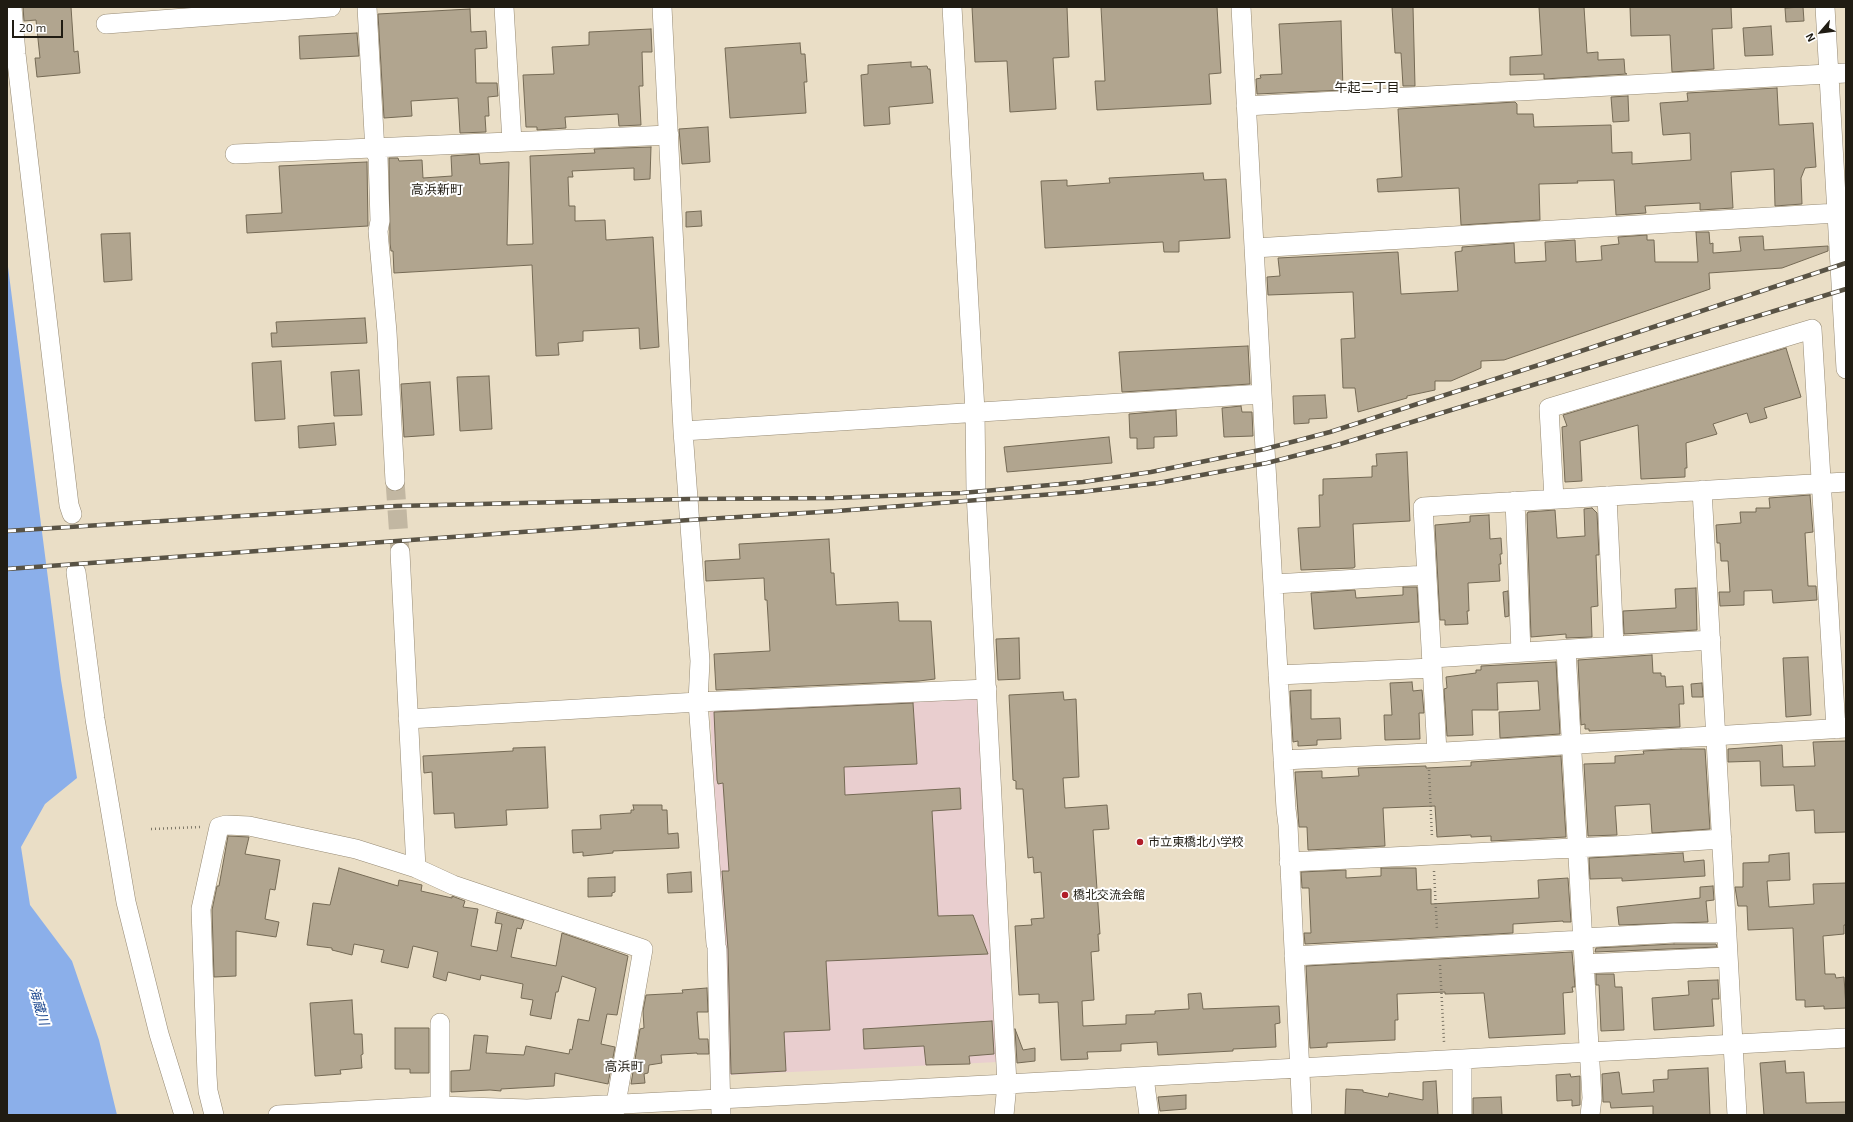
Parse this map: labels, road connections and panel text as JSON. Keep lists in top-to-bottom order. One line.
{"districts":["午起二丁目","高浜新町","高浜町"],"water":["海蔵川"],"places":["市立東橋北小学校","橋北交流会館"],"scale_bar":"20 m","north":"bottom left"}
